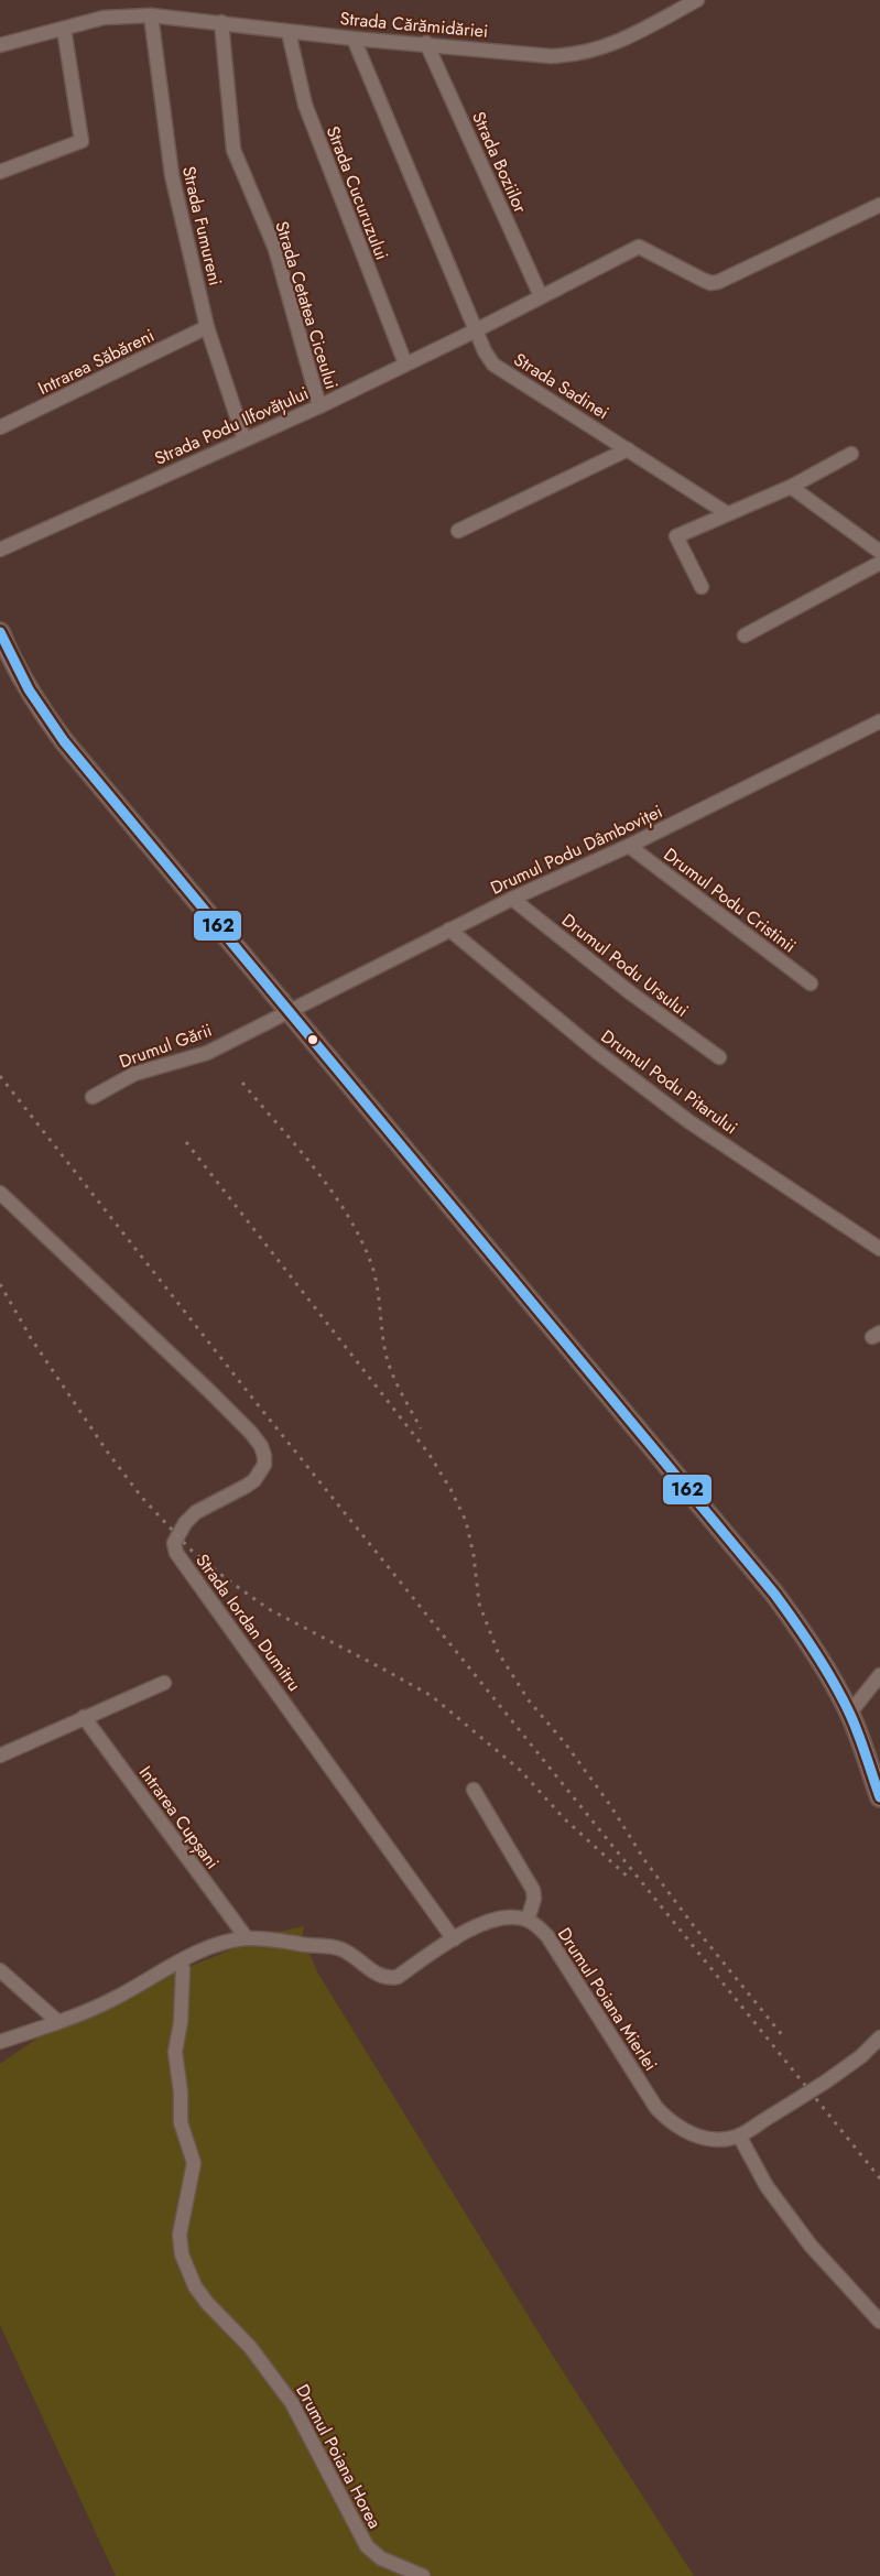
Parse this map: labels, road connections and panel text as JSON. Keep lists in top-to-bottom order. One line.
{"streets":{"street":["Strada Cărămidăriei","Strada Boziilor","Strada Cucuruzului","Strada Fumureni","Strada Cetatea Ciceului","Intrarea Săbăreni","Strada Sadinei","Strada Podu Ilfovățului","Drumul Podu Dâmboviței","Drumul Podu Cristinii","Drumul Podu Ursului","Drumul Gării","Drumul Podu Pitarului","Strada Iordan Dumitru","Intrarea Cupșani","Drumul Poiana Mierlei","Drumul Poiana Horea"]},"crossings":[["Strada Cărămidăriei","Strada Boziilor"],["Strada Cărămidăriei","Strada Cucuruzului"],["Strada Cărămidăriei","Strada Fumureni"],["Strada Cărămidăriei","Strada Cetatea Ciceului"],["Strada Cărămidăriei","Strada Sadinei"],["Strada Boziilor","Strada Podu Ilfovățului"],["Strada Cucuruzului","Strada Podu Ilfovățului"],["Strada Fumureni","Intrarea Săbăreni"],["Strada Fumureni","Strada Podu Ilfovățului"],["Strada Cetatea Ciceului","Strada Podu Ilfovățului"],["Strada Sadinei","Strada Podu Ilfovățului"],["Drumul Podu Dâmboviței","Drumul Podu Cristinii"],["Drumul Podu Dâmboviței","Drumul Podu Ursului"],["Drumul Podu Dâmboviței","Drumul Gării"],["Drumul Podu Dâmboviței","Drumul Podu Pitarului"]],"lines":["transit line 162"]}
